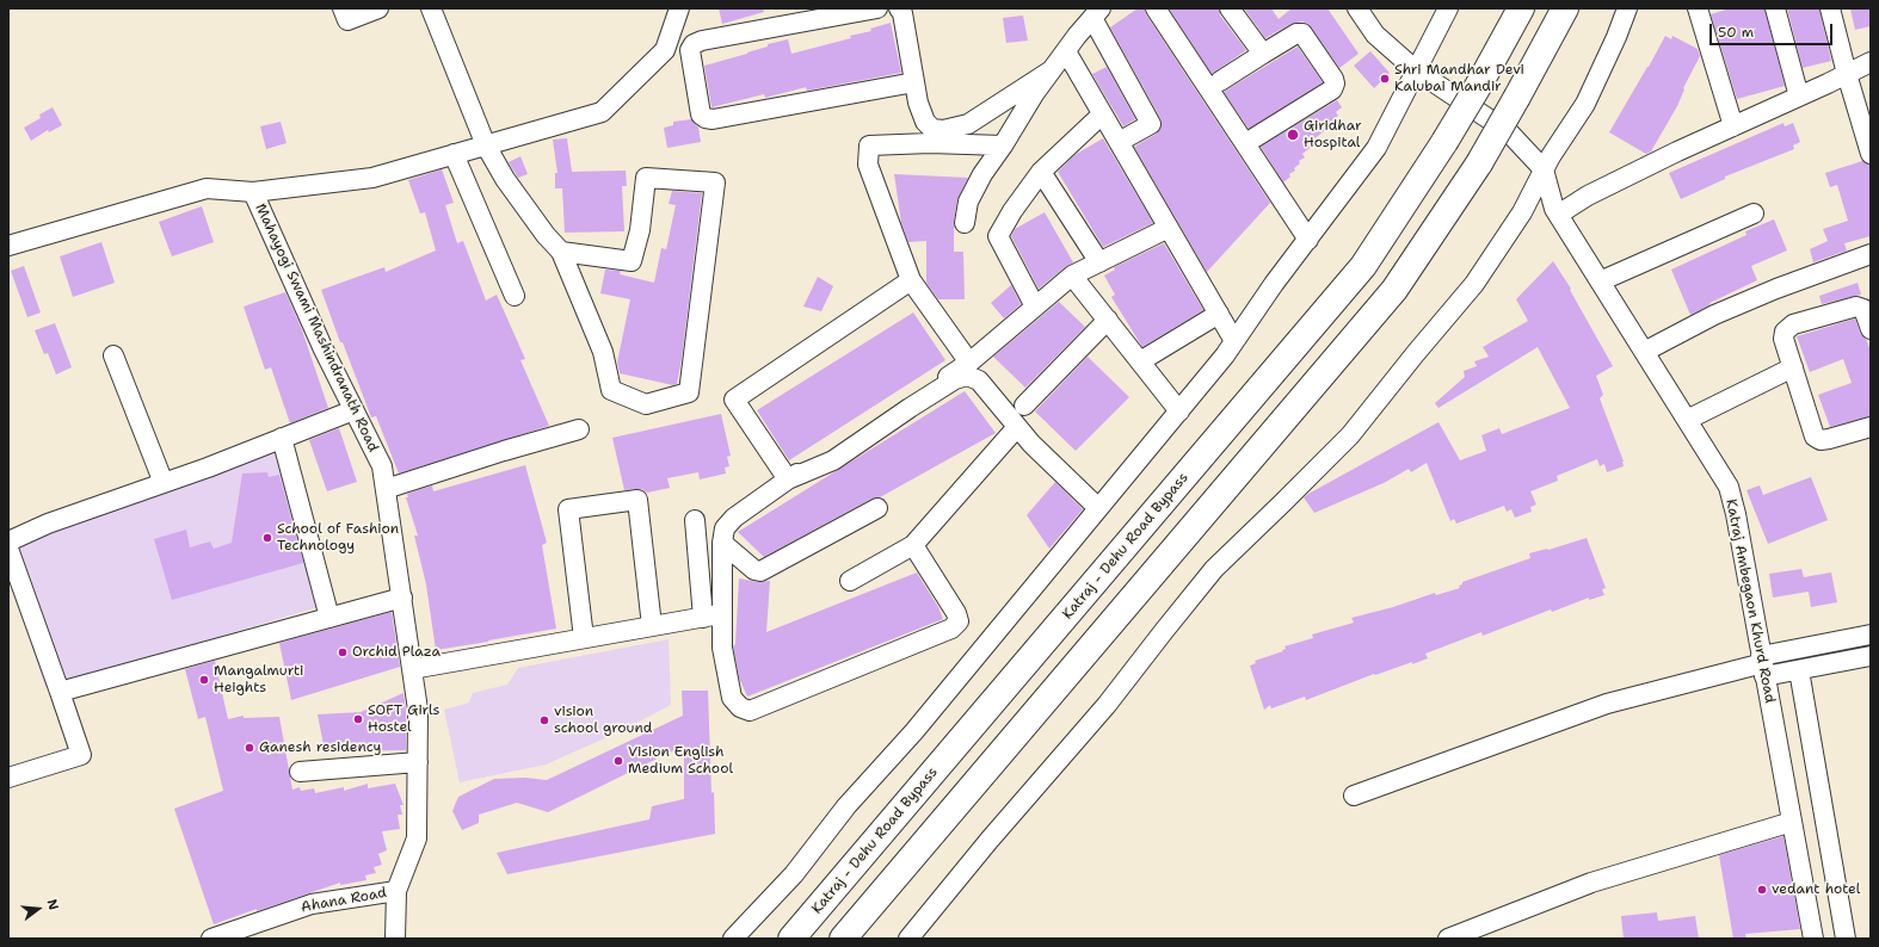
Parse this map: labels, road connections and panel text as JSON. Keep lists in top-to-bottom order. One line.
{"streets":{"highway":["Katraj - Dehu Road Bypass"],"street":["Mahayogi Swami Mashindranath Road","Katraj Ambegaon Khurd Road","Ahana Road"]},"crossings":[["Mahayogi Swami Mashindranath Road","Ahana Road"]],"places":["Shri Mandhar Devi Kalubai Mandir","Giridhar Hospital","School of Fashion Technology","Orchid Plaza","Mangalmurti Heights","SOFT Girls Hostel","vision school ground","Ganesh residency","Vision English Medium School","vedant hotel"],"scale_bar":"50 m","north":"right"}
